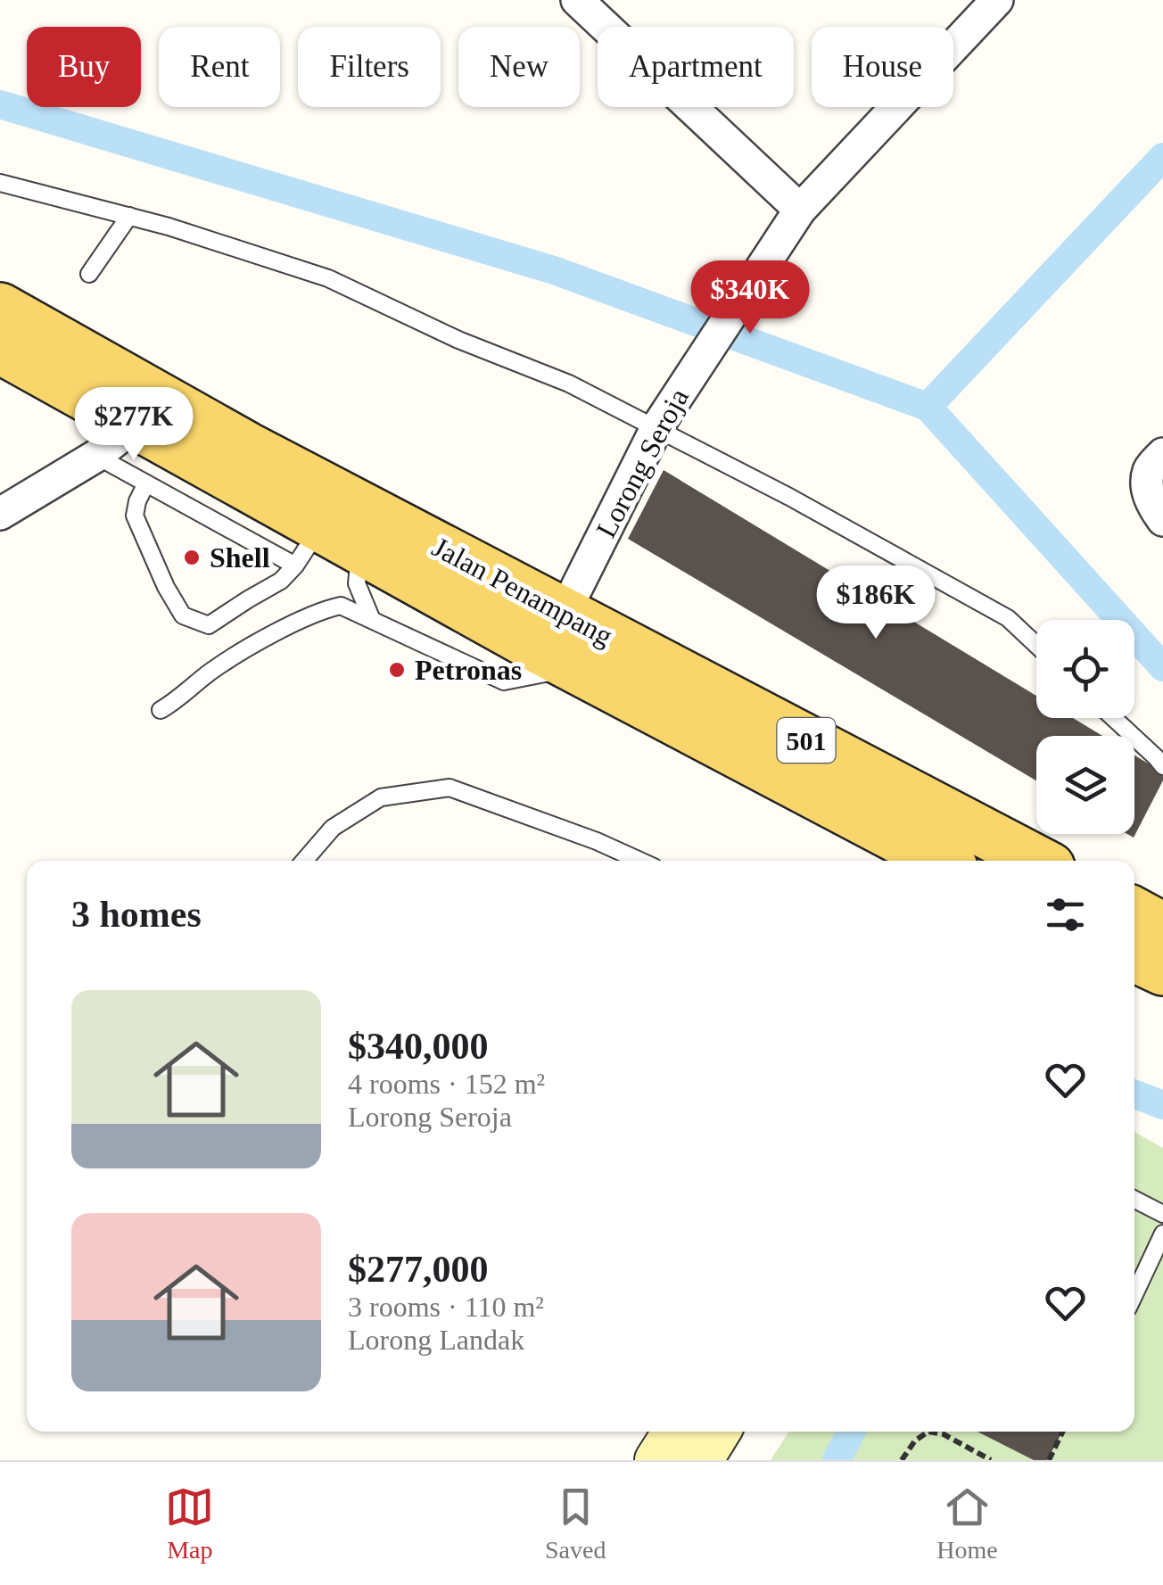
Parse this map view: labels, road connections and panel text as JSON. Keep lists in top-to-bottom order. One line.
{"streets":{"main road":["Jalan Penampang","501"],"street":["Lorong Seroja"]},"crossings":[["Lorong Seroja","Jalan Penampang"]],"places":["Shell","Petronas"],"page":{"chip":["Buy","Rent","Filters","New","Apartment","House"],"price":["$340K","$277K","$186K"],"heading":"3 homes","list":[{"name":"$340,000","note":"4 rooms · 152 m² · Lorong Seroja"},{"name":"$277,000","note":"3 rooms · 110 m² · Lorong Landak"}],"tabs":["Map","Saved","Home"]}}
